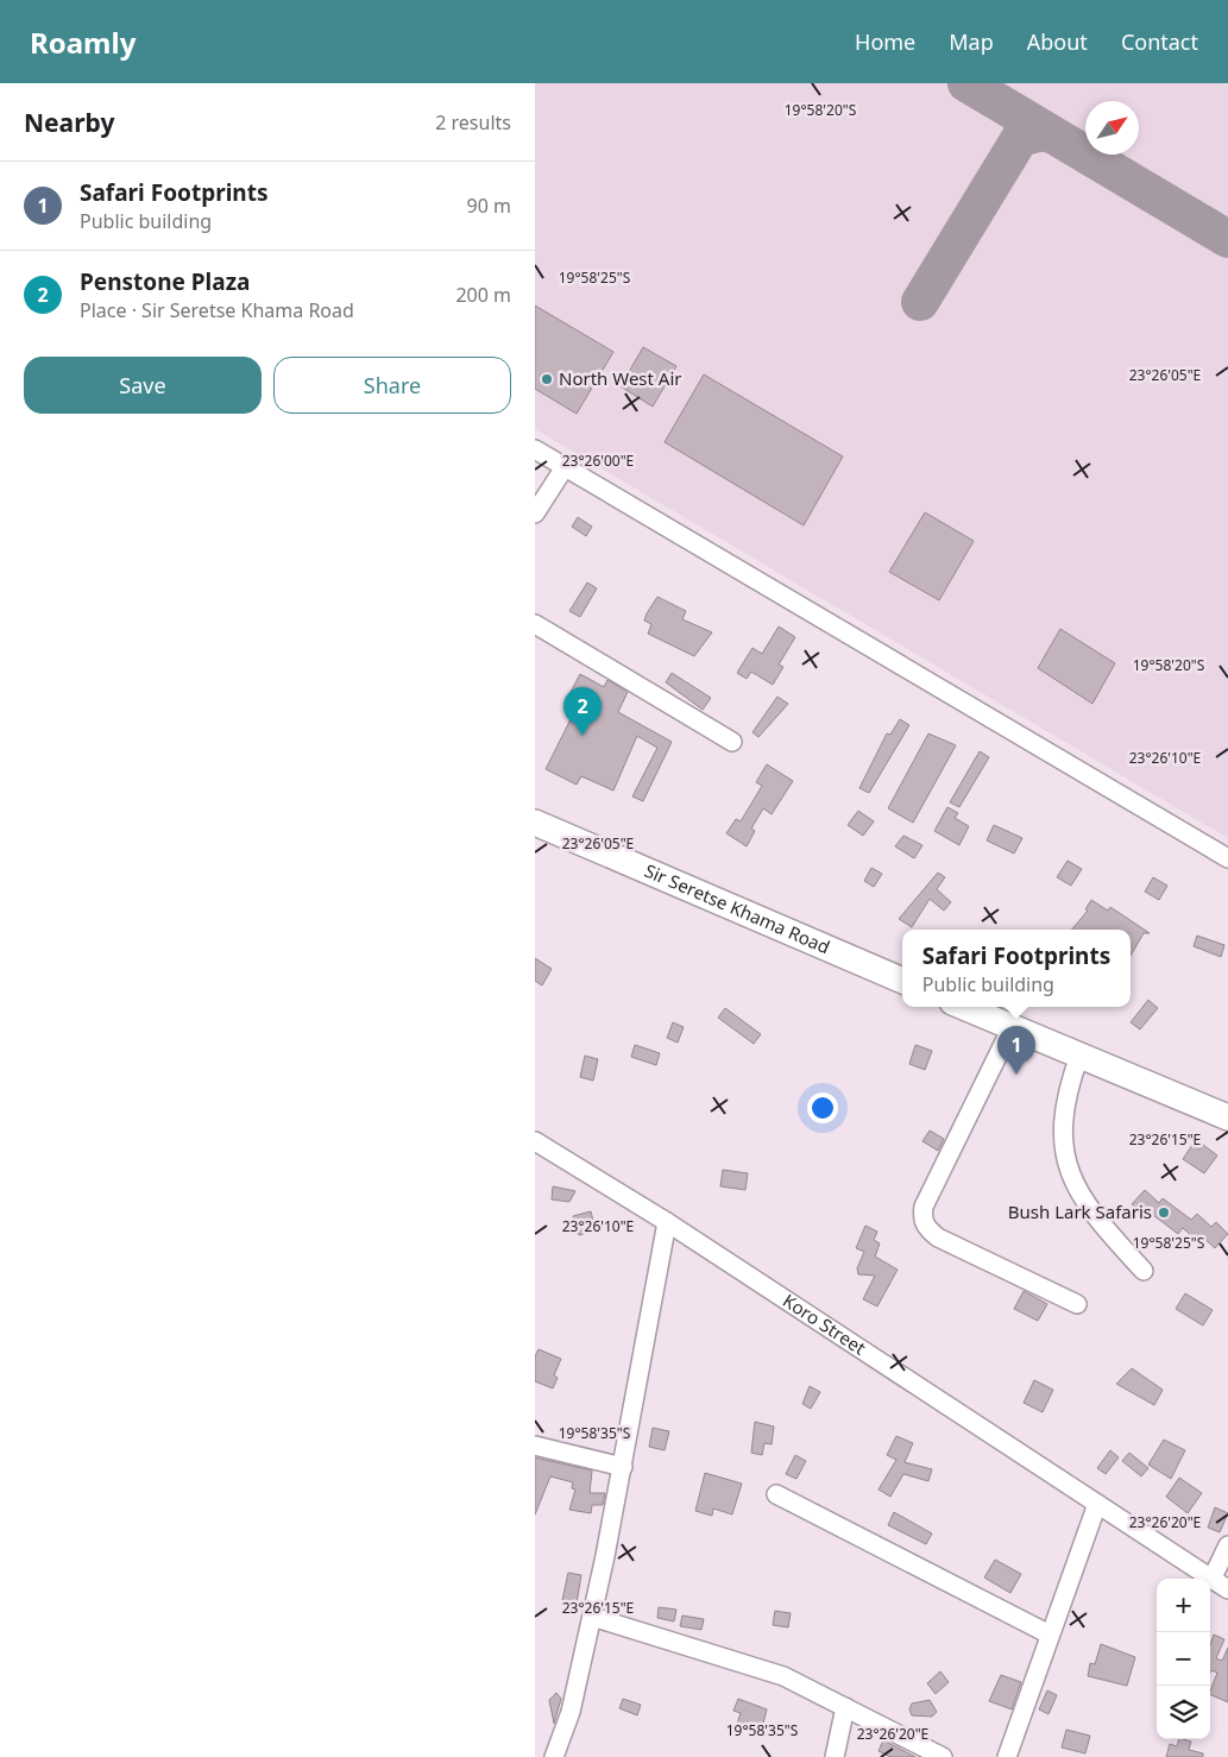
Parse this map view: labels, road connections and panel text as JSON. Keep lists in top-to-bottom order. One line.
{"streets":{"main road":["Sir Seretse Khama Road"],"street":["Koro Street"]},"places":["North West Air","Bush Lark Safaris"],"north":"top right","page":{"header":"Roamly","nav":["Home","Map","About","Contact"],"heading":["Nearby","2 results"],"list":[{"mark":"1","name":"Safari Footprints","note":"Public building","value":"90 m"},{"mark":"2","name":"Penstone Plaza","note":"Place · Sir Seretse Khama Road","value":"200 m"}],"buttons":["Save","Share"],"pins":["2","1"],"popup":["Safari Footprints","Public building"],"map_buttons":["+","−"]},"coordinates":["19°58'20\"S","19°58'25\"S","23°26'05\"E","23°26'00\"E","23°26'10\"E","23°26'15\"E","19°58'35\"S","23°26'20\"E"]}
